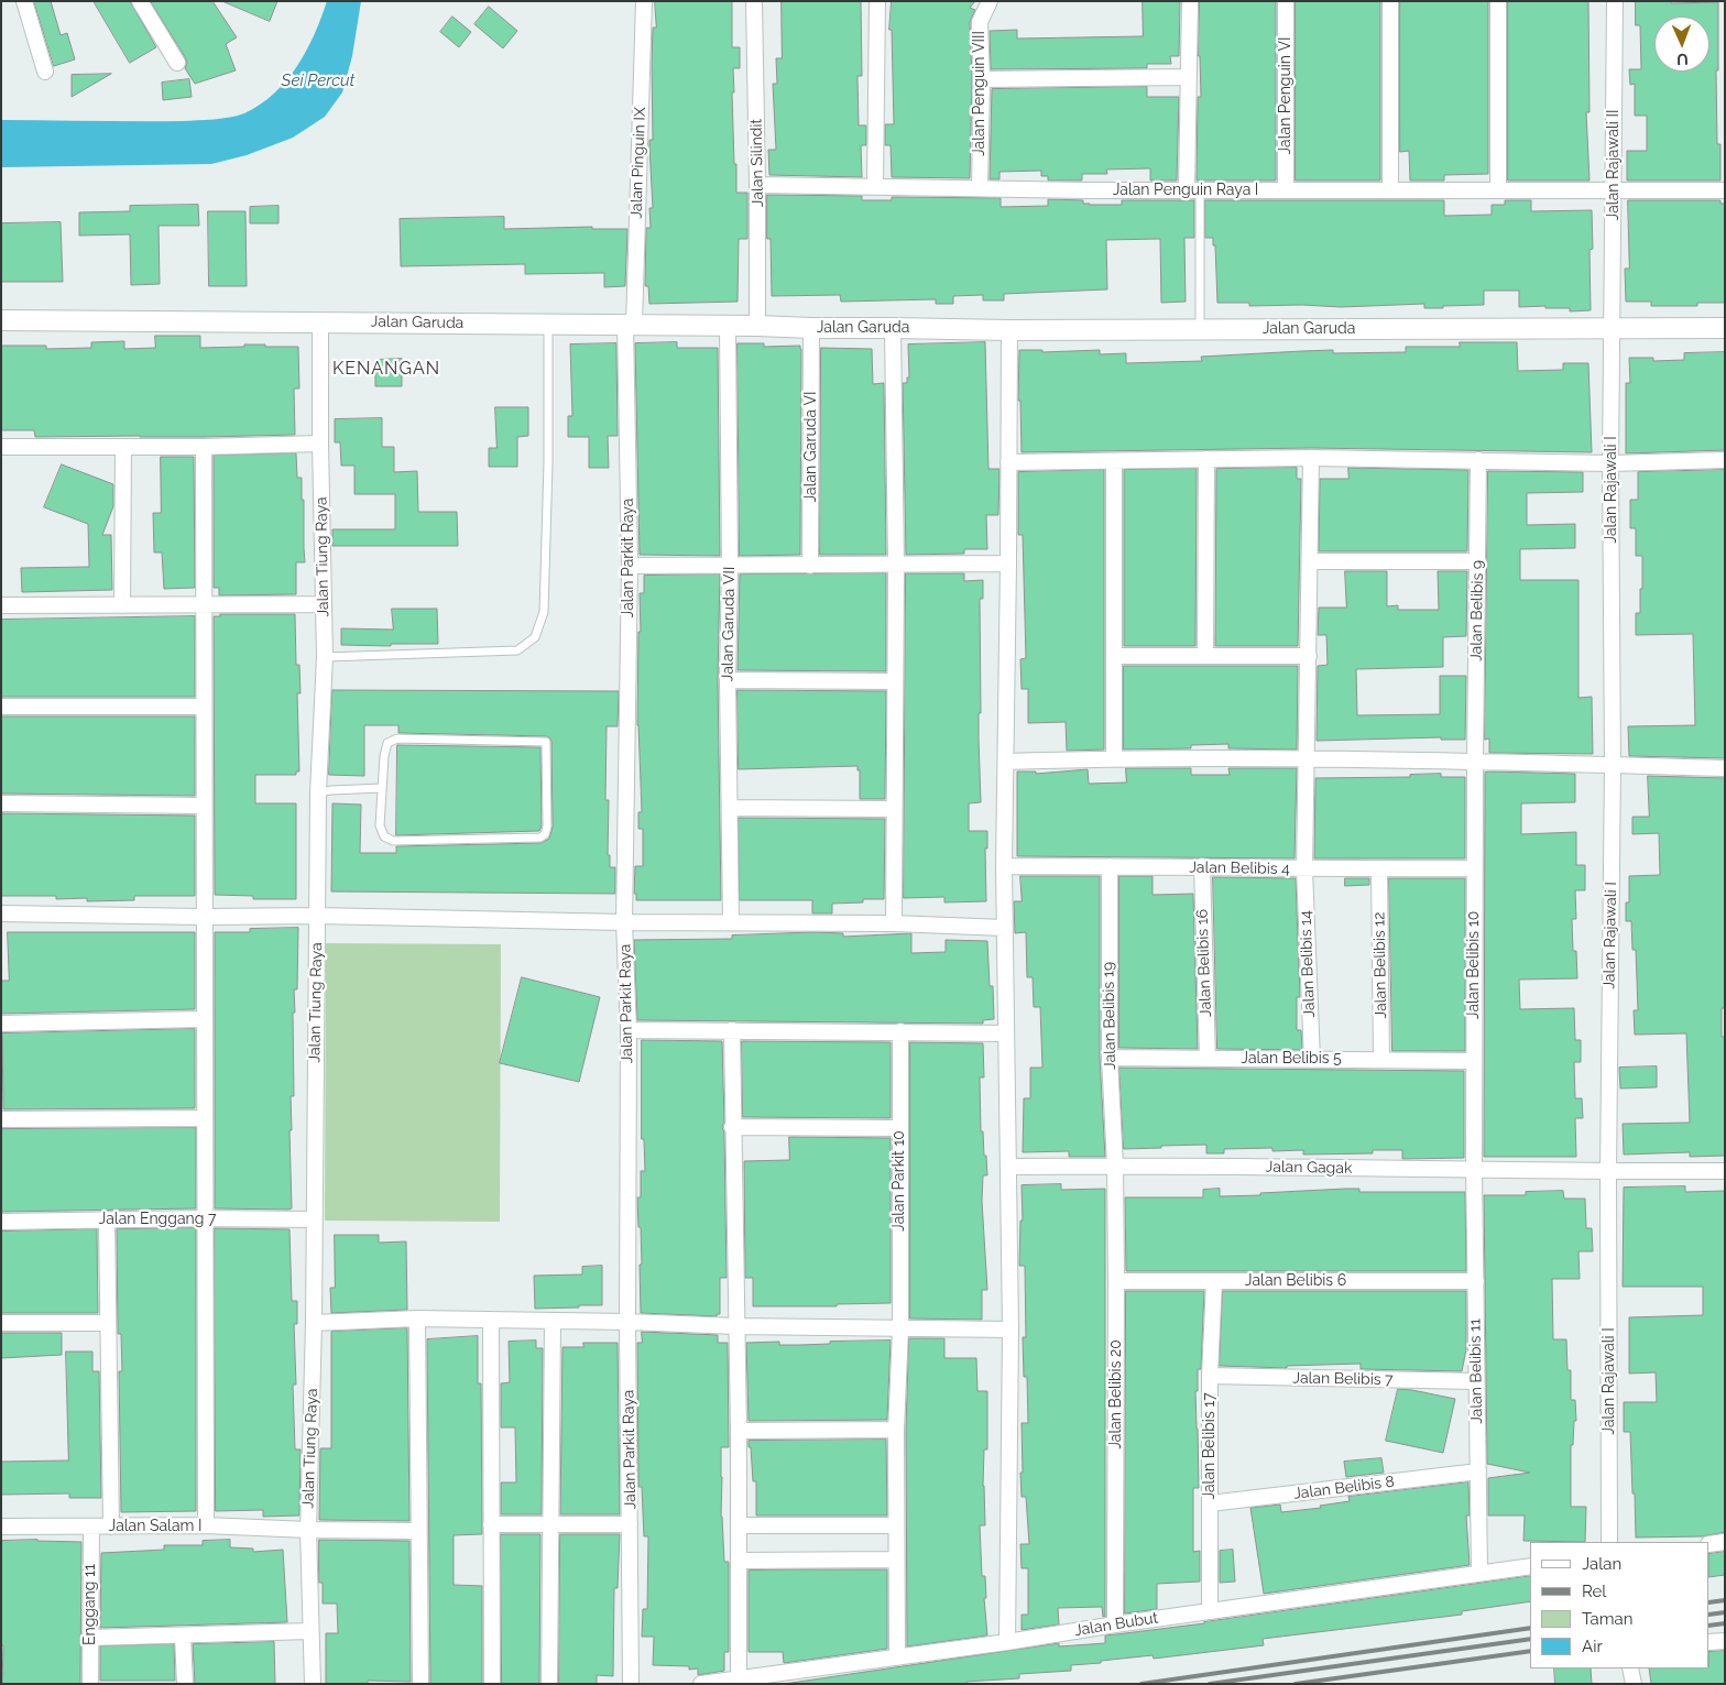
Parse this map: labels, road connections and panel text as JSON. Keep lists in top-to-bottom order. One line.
{"streets":{"street":["Jalan Penguin VIII","Jalan Penguin VI","Jalan Pinguin IX","Jalan Silindit","Jalan Rajawali II","Jalan Penguin Raya I","Jalan Garuda","Jalan Garuda VI","Jalan Rajawali I","Jalan Tiung Raya","Jalan Parkit Raya","Jalan Belibis 9","Jalan Garuda VII","Jalan Belibis 4","Jalan Belibis 16","Jalan Belibis 14","Jalan Belibis 12","Jalan Belibis 10","Jalan Belibis 19","Jalan Belibis 5","Jalan Gagak","Jalan Parkit 10","Jalan Enggang 7","Jalan Belibis 6","Jalan Belibis 11","Jalan Belibis 7","Jalan Belibis 20","Jalan Belibis 17","Jalan Belibis 8","Jalan Salam I","Enggang 11","Jalan Bubut"]},"crossings":[["Jalan Penguin VIII","Jalan Penguin Raya I"],["Jalan Penguin VI","Jalan Penguin Raya I"],["Jalan Pinguin IX","Jalan Garuda"],["Jalan Pinguin IX","Jalan Parkit Raya"],["Jalan Silindit","Jalan Penguin Raya I"],["Jalan Silindit","Jalan Garuda"],["Jalan Rajawali II","Jalan Penguin Raya I"],["Jalan Rajawali II","Jalan Garuda"],["Jalan Rajawali II","Jalan Rajawali I"],["Jalan Garuda","Jalan Garuda VI"],["Jalan Garuda","Jalan Rajawali I"],["Jalan Garuda","Jalan Tiung Raya"],["Jalan Garuda","Jalan Parkit Raya"],["Jalan Garuda","Jalan Garuda VII"],["Jalan Rajawali I","Jalan Gagak"],["Jalan Tiung Raya","Jalan Enggang 7"],["Jalan Tiung Raya","Jalan Salam I"],["Jalan Belibis 9","Jalan Belibis 10"],["Jalan Belibis 4","Jalan Belibis 16"],["Jalan Belibis 4","Jalan Belibis 14"],["Jalan Belibis 4","Jalan Belibis 12"],["Jalan Belibis 4","Jalan Belibis 10"],["Jalan Belibis 4","Jalan Belibis 19"],["Jalan Belibis 16","Jalan Belibis 5"],["Jalan Belibis 14","Jalan Belibis 5"],["Jalan Belibis 12","Jalan Belibis 5"],["Jalan Belibis 10","Jalan Belibis 5"],["Jalan Belibis 10","Jalan Gagak"],["Jalan Belibis 10","Jalan Belibis 11"],["Jalan Belibis 19","Jalan Belibis 5"],["Jalan Belibis 19","Jalan Gagak"],["Jalan Belibis 19","Jalan Belibis 20"],["Jalan Gagak","Jalan Belibis 11"],["Jalan Gagak","Jalan Belibis 20"],["Jalan Parkit 10","Jalan Bubut"],["Jalan Belibis 6","Jalan Belibis 11"],["Jalan Belibis 6","Jalan Belibis 20"],["Jalan Belibis 6","Jalan Belibis 17"],["Jalan Belibis 11","Jalan Belibis 7"],["Jalan Belibis 11","Jalan Belibis 8"],["Jalan Belibis 11","Jalan Bubut"],["Jalan Belibis 7","Jalan Belibis 17"],["Jalan Belibis 20","Jalan Bubut"],["Jalan Belibis 17","Jalan Belibis 8"],["Jalan Belibis 17","Jalan Bubut"],["Jalan Salam I","Enggang 11"]],"districts":["KENANGAN"],"water":["Sei Percut"],"legend":["Jalan","Rel","Taman","Air"],"north":"bottom"}
